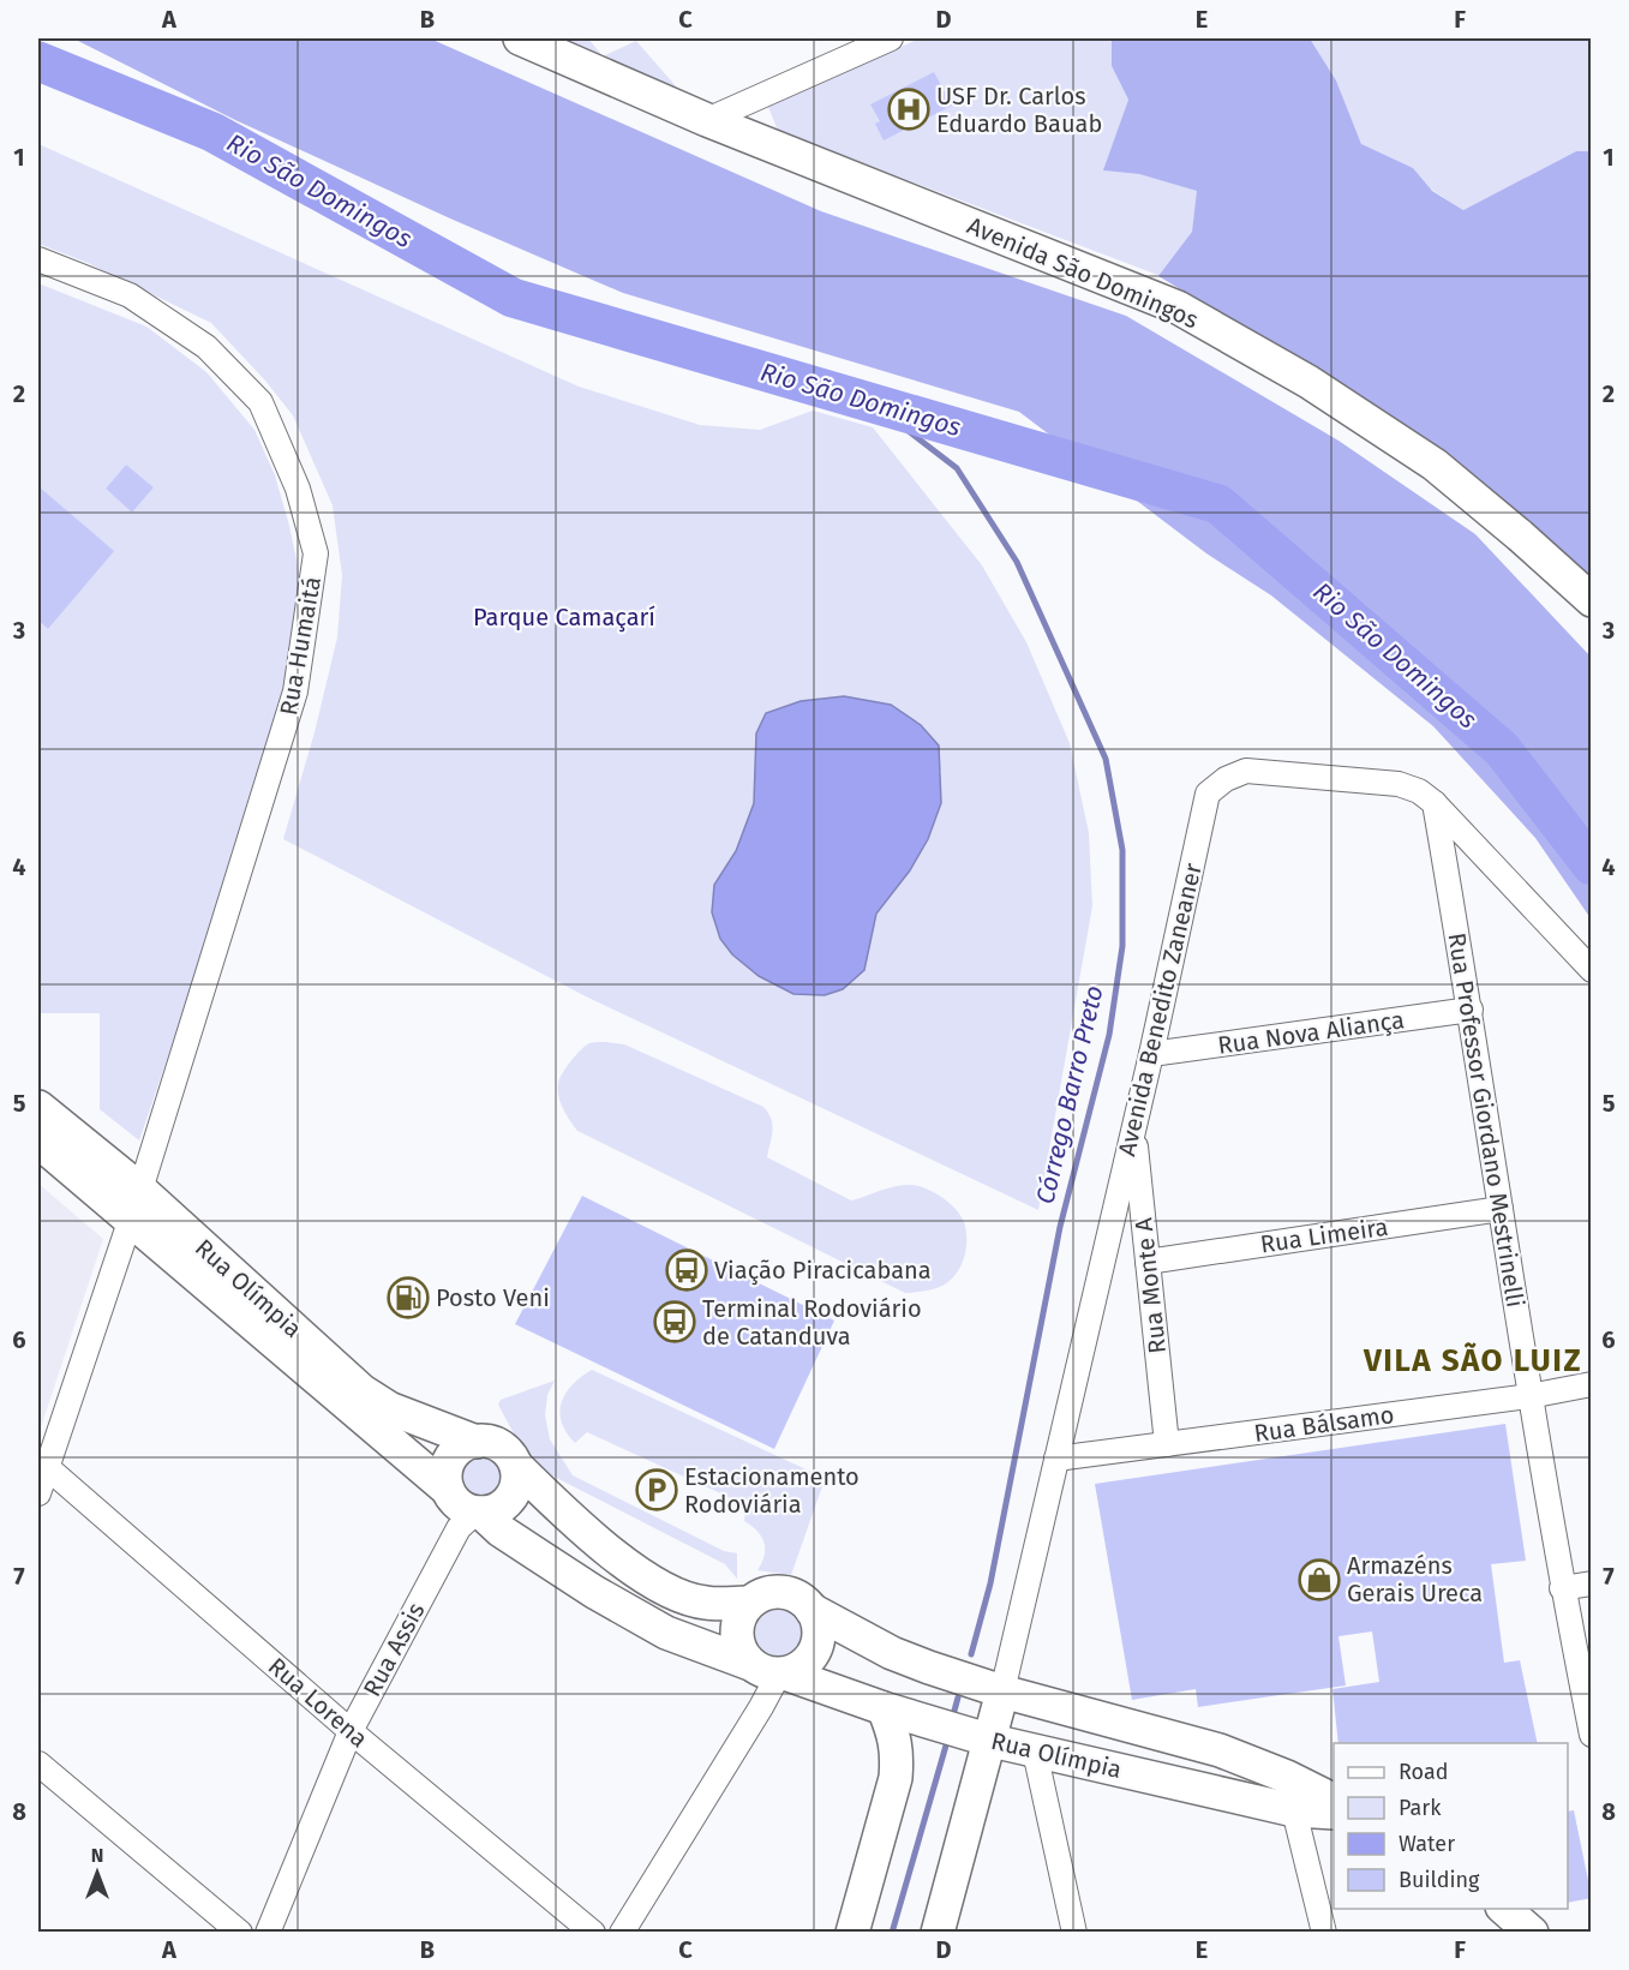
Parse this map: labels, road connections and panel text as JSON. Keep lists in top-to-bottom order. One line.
{"streets":{"main road":["Avenida São Domingos","Rua Olímpia"],"street":["Rua Humaitá","Avenida Benedito Zaneaner","Rua Nova Aliança","Rua Professor Giordano Mestrinelli","Rua Limeira","Rua Monte A","Rua Bálsamo","Rua Assis","Rua Lorena"]},"crossings":[["Rua Humaitá","Rua Olímpia"],["Rua Humaitá","Rua Lorena"],["Avenida Benedito Zaneaner","Rua Nova Aliança"],["Avenida Benedito Zaneaner","Rua Professor Giordano Mestrinelli"],["Avenida Benedito Zaneaner","Rua Monte A"],["Avenida Benedito Zaneaner","Rua Olímpia"],["Avenida Benedito Zaneaner","Rua Bálsamo"],["Rua Nova Aliança","Rua Professor Giordano Mestrinelli"],["Rua Professor Giordano Mestrinelli","Rua Limeira"],["Rua Professor Giordano Mestrinelli","Rua Bálsamo"],["Rua Limeira","Rua Monte A"],["Rua Monte A","Rua Bálsamo"],["Rua Olímpia","Rua Assis"],["Rua Assis","Rua Lorena"]],"districts":["VILA SÃO LUIZ"],"water":["Rio São Domingos","Córrego Barro Preto"],"parks":["Parque Camaçarí"],"places":{"hospital":["USF Dr. Carlos Eduardo Bauab"],"bus stop":["Viação Piracicabana","Terminal Rodoviário de Catanduva"],"fuel station":["Posto Veni"],"parking":["Estacionamento Rodoviária"],"shop":["Armazéns Gerais Ureca"]},"legend":["Road","Park","Water","Building"],"north":"top","grid":{"columns":["A","B","C","D","E","F"],"rows":["1","2","3","4","5","6","7","8"]}}
